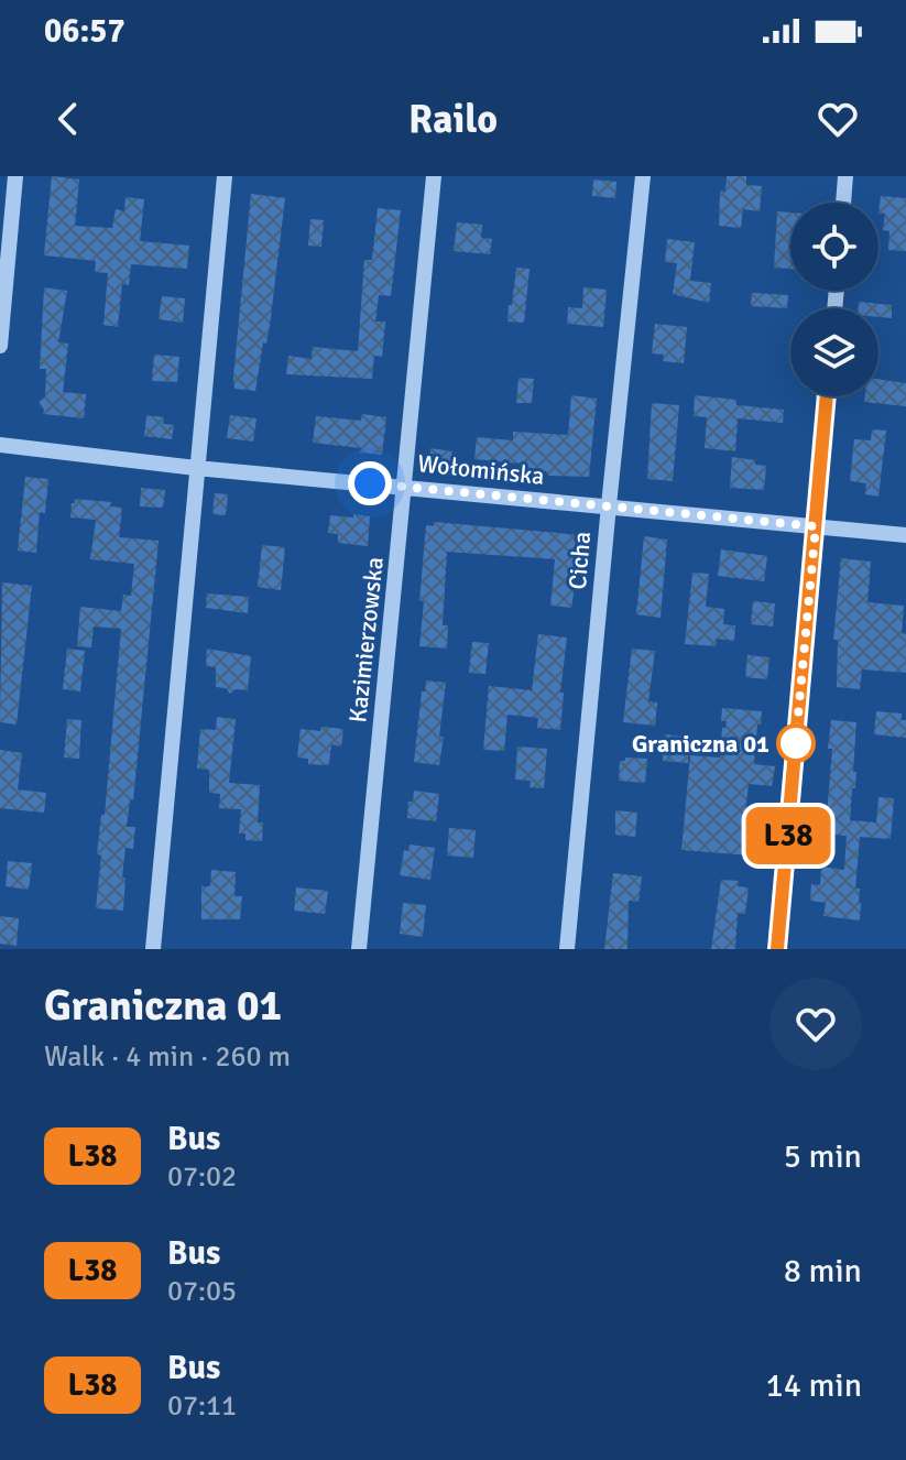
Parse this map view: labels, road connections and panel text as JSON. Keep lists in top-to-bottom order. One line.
{"streets":{"street":["Wołomińska","Cicha","Kazimierzowska"]},"crossings":[["Wołomińska","Cicha"],["Wołomińska","Kazimierzowska"]],"places":["Graniczna 01"],"lines":["bus line L38"],"page":{"status":"06:57","header":"Railo","on_map":"L38","heading":["Graniczna 01","Walk · 4 min · 260 m"],"list":[{"mark":"L38","name":"Bus","note":"07:02","value":"5 min"},{"mark":"L38","name":"Bus","note":"07:05","value":"8 min"},{"mark":"L38","name":"Bus","note":"07:11","value":"14 min"}]}}
